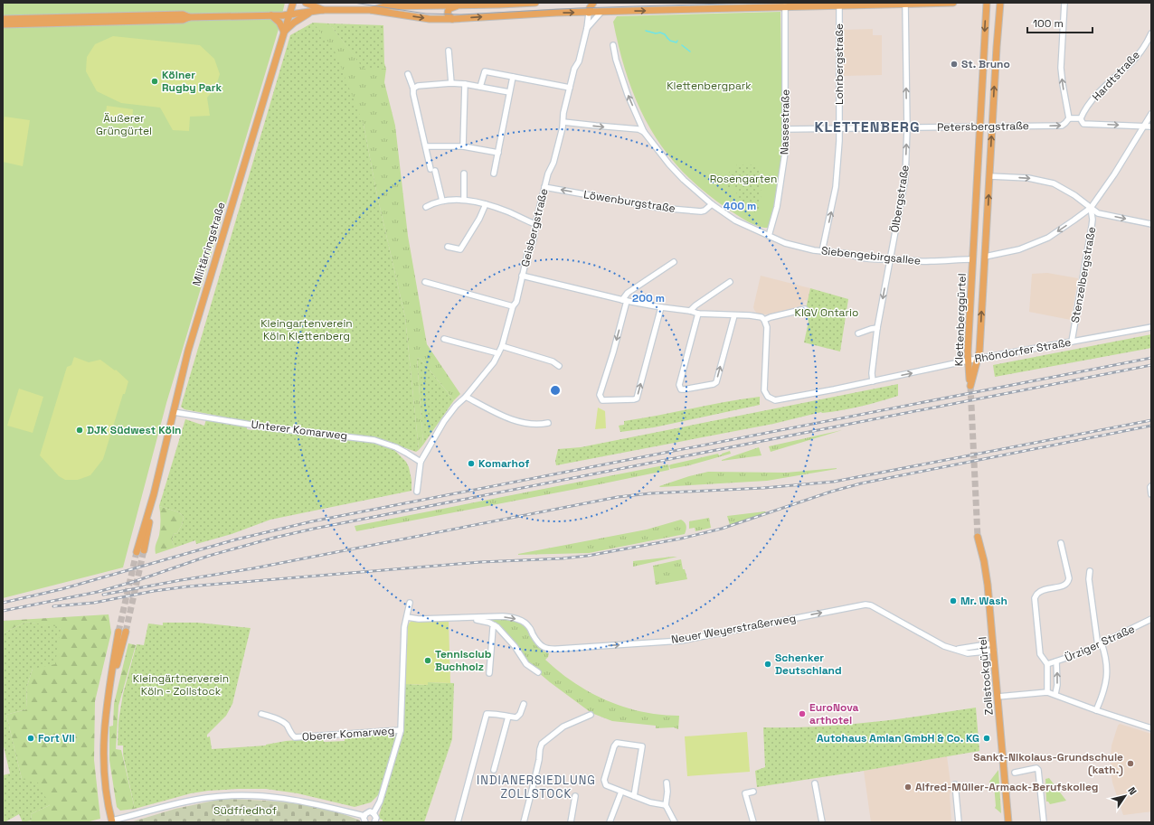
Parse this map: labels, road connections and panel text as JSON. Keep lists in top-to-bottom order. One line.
{"streets":{"main road":["Militärringstraße","Klettenberggürtel","Zollstockgürtel"],"street":["Lohrbergstraße","Hardtstraße","Nassestraße","Petersbergstraße","Ölbergstraße","Löwenburgstraße","Geisbergstraße","Siebengebirgsallee","Stenzelbergstraße","Rhöndorfer Straße","Unterer Komarweg","Neuer Weyerstraßerweg","Ürziger Straße","Oberer Komarweg"]},"crossings":[["Lohrbergstraße","Petersbergstraße"],["Lohrbergstraße","Siebengebirgsallee"],["Hardtstraße","Petersbergstraße"],["Nassestraße","Petersbergstraße"],["Nassestraße","Siebengebirgsallee"],["Petersbergstraße","Ölbergstraße"],["Petersbergstraße","Klettenberggürtel"],["Ölbergstraße","Siebengebirgsallee"],["Ölbergstraße","Rhöndorfer Straße"],["Löwenburgstraße","Geisbergstraße"],["Löwenburgstraße","Siebengebirgsallee"],["Geisbergstraße","Unterer Komarweg"],["Militärringstraße","Unterer Komarweg"],["Siebengebirgsallee","Klettenberggürtel"],["Stenzelbergstraße","Rhöndorfer Straße"],["Klettenberggürtel","Rhöndorfer Straße"],["Neuer Weyerstraßerweg","Zollstockgürtel"],["Neuer Weyerstraßerweg","Oberer Komarweg"]],"one_way":["Lohrbergstraße","Petersbergstraße","Löwenburgstraße","Neuer Weyerstraßerweg"],"districts":["KLETTENBERG","INDIANERSIEDLUNG ZOLLSTOCK"],"parks":["Klettenbergpark","Äußerer Grüngürtel","Rosengarten","KlGV Ontario","Kleingartenverein Köln Klettenberg","Kleingärtnerverein Köln - Zollstock","Südfriedhof"],"places":["St. Bruno","Kölner Rugby Park","DJK Südwest Köln","Komarhof","Mr. Wash","Tennisclub Buchholz","Schenker Deutschland","EuroNova arthotel","Fort VII","Autohaus Amian GmbH & Co. KG","Sankt-Nikolaus-Grundschule (kath.)","Alfred-Müller-Armack-Berufskolleg"],"scale_bar":"100 m","north":"top right","rings":["400 m","200 m"]}
